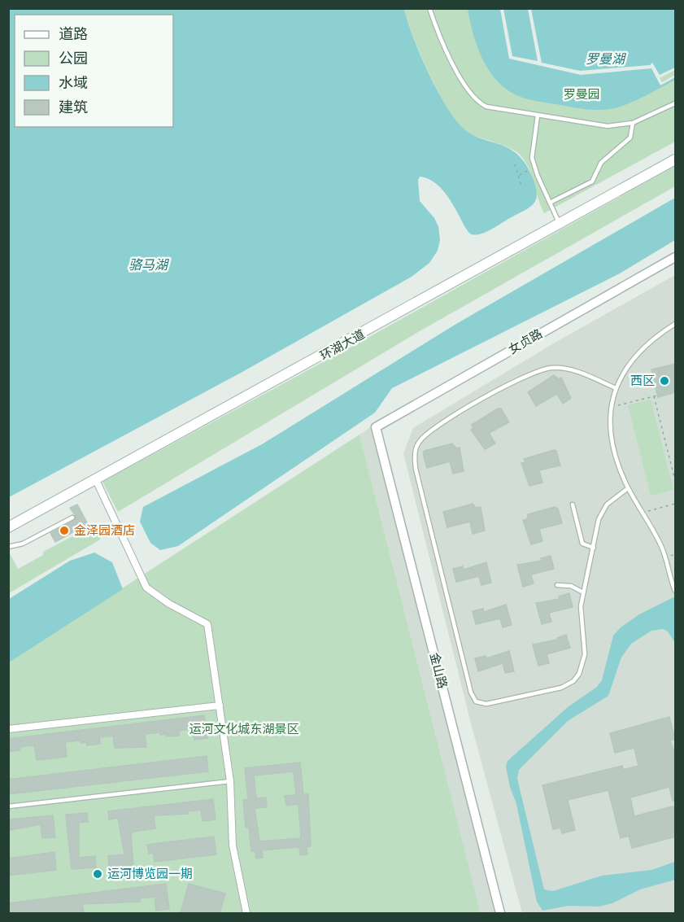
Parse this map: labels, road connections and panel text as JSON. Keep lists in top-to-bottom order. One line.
{"streets":{"main road":["环湖大道"],"street":["女贞路","金山路"]},"crossings":[["女贞路","金山路"]],"water":["罗曼湖","骆马湖"],"parks":["罗曼园","运河文化城东湖景区"],"places":["西区","金泽园酒店","运河博览园一期"],"legend":["道路","公园","水域","建筑"]}
